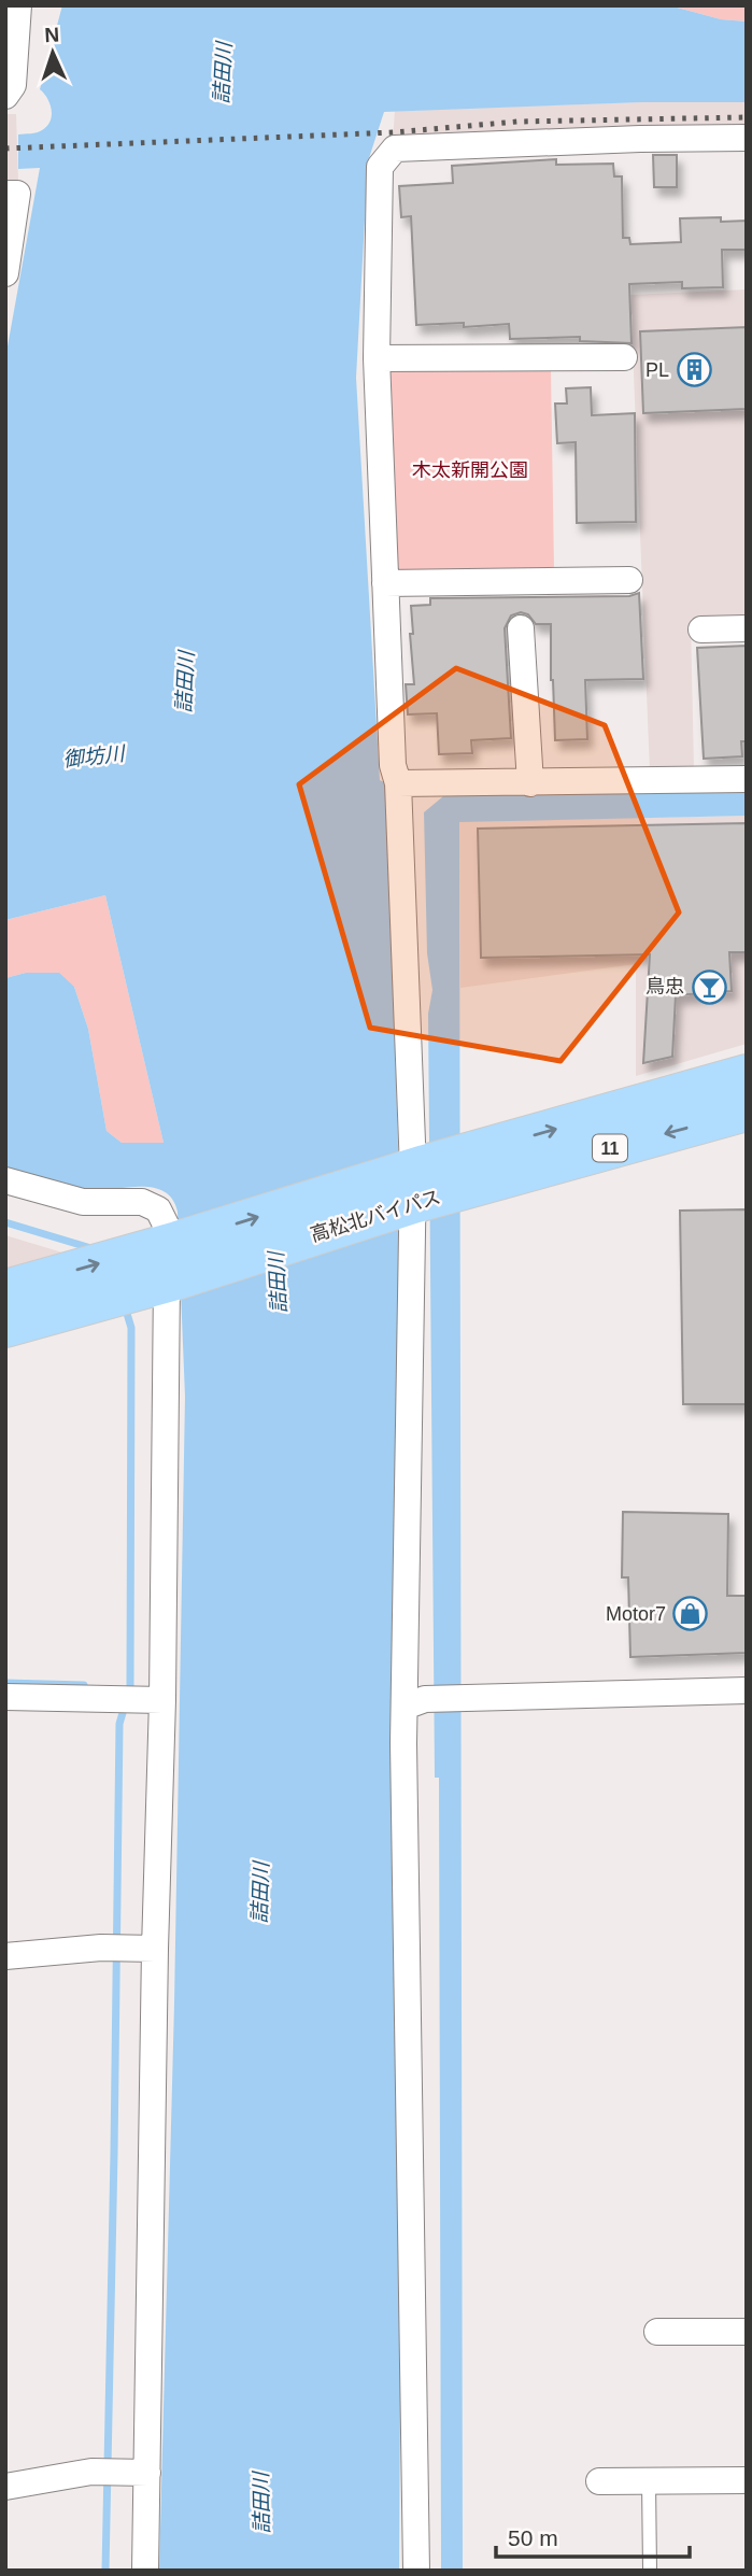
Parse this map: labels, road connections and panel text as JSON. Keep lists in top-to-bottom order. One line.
{"streets":{"highway":["11","高松北バイパス"]},"water":["詰田川","御坊川"],"parks":["木太新開公園"],"places":{"building":["PL"],"bar":["鳥忠"],"shop":["Motor7"]},"scale_bar":"50 m","north":"top"}
